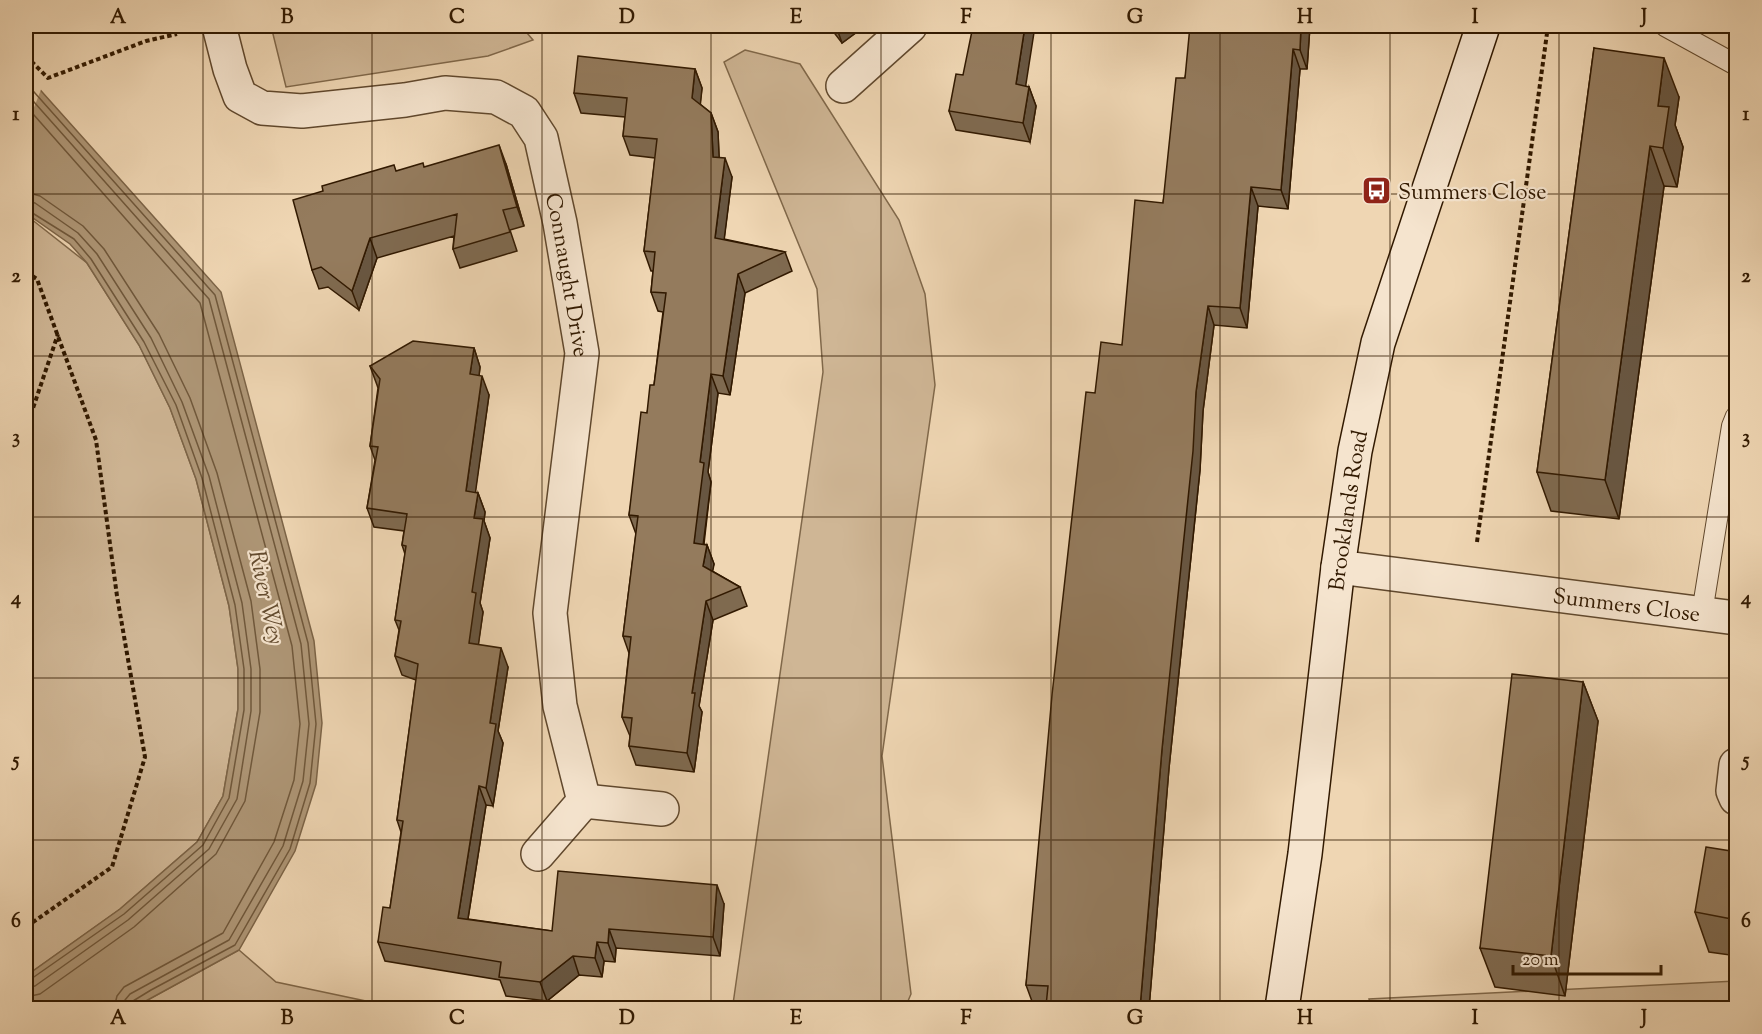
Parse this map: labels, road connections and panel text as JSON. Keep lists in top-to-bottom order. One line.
{"streets":{"street":["Connaught Drive","Brooklands Road","Summers Close"]},"crossings":[["Brooklands Road","Summers Close"]],"water":["River Wey"],"places":{"bus stop":["Summers Close"]},"scale_bar":"20 m","grid":{"columns":["A","B","C","D","E","F","G","H","I","J"],"rows":["1","2","3","4","5","6"]}}
